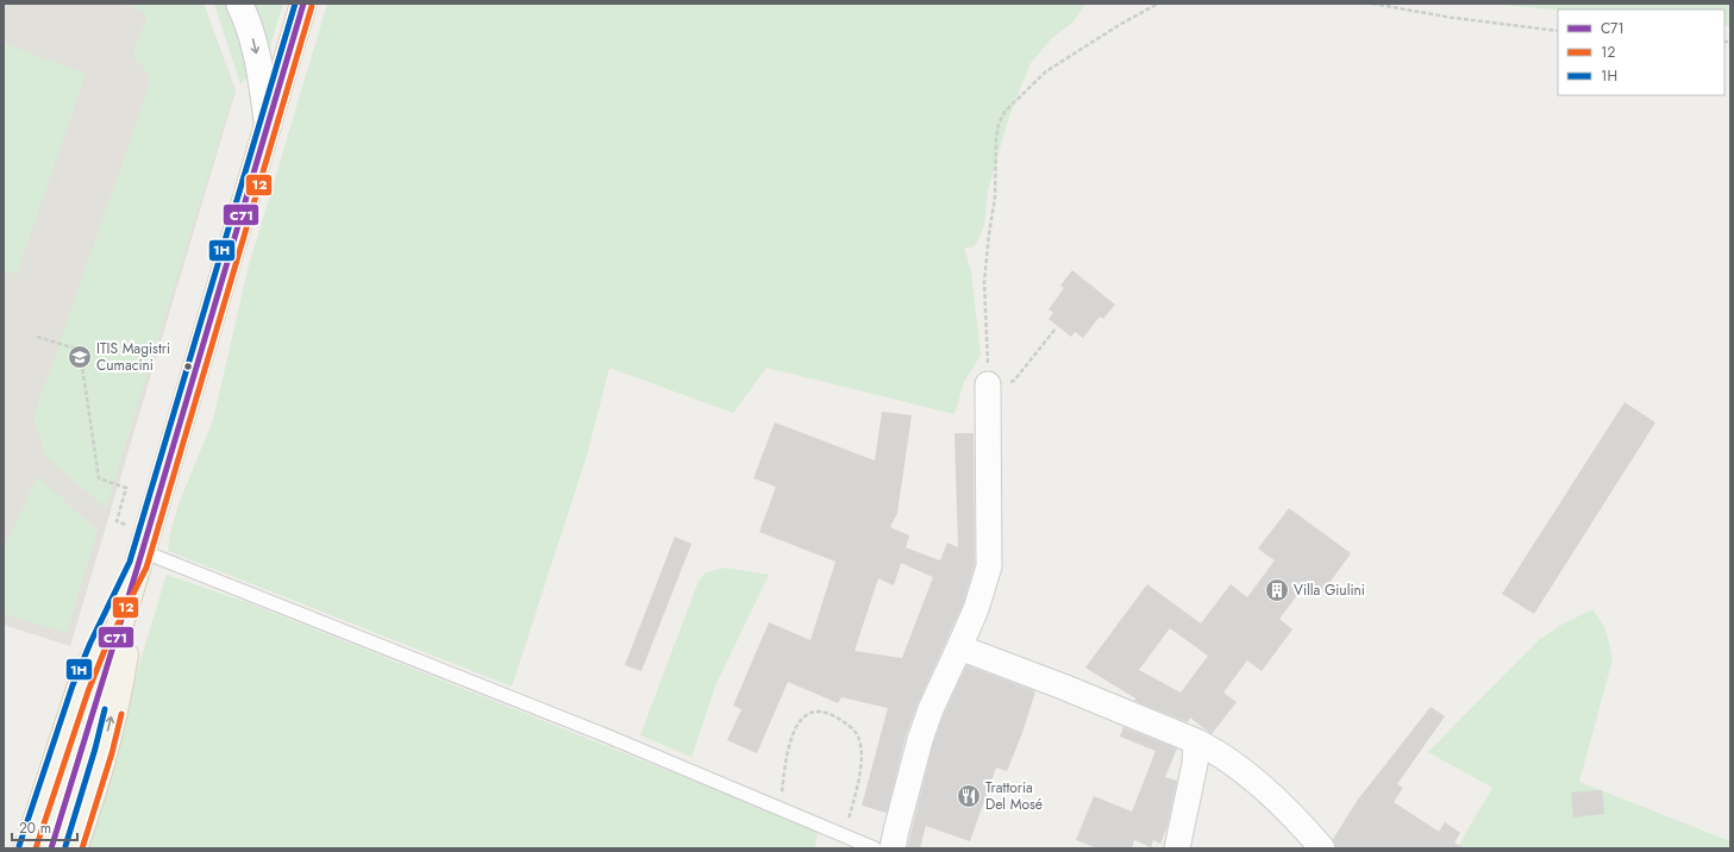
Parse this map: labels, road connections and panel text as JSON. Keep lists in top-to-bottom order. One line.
{"places":{"school or university":["ITIS Magistri Cumacini"],"building":["Villa Giulini"],"restaurant":["Trattoria Del Mosé"]},"lines":["transit line C71","transit line 1H","transit line 12"],"legend":["C71","12","1H"],"scale_bar":"20 m"}
